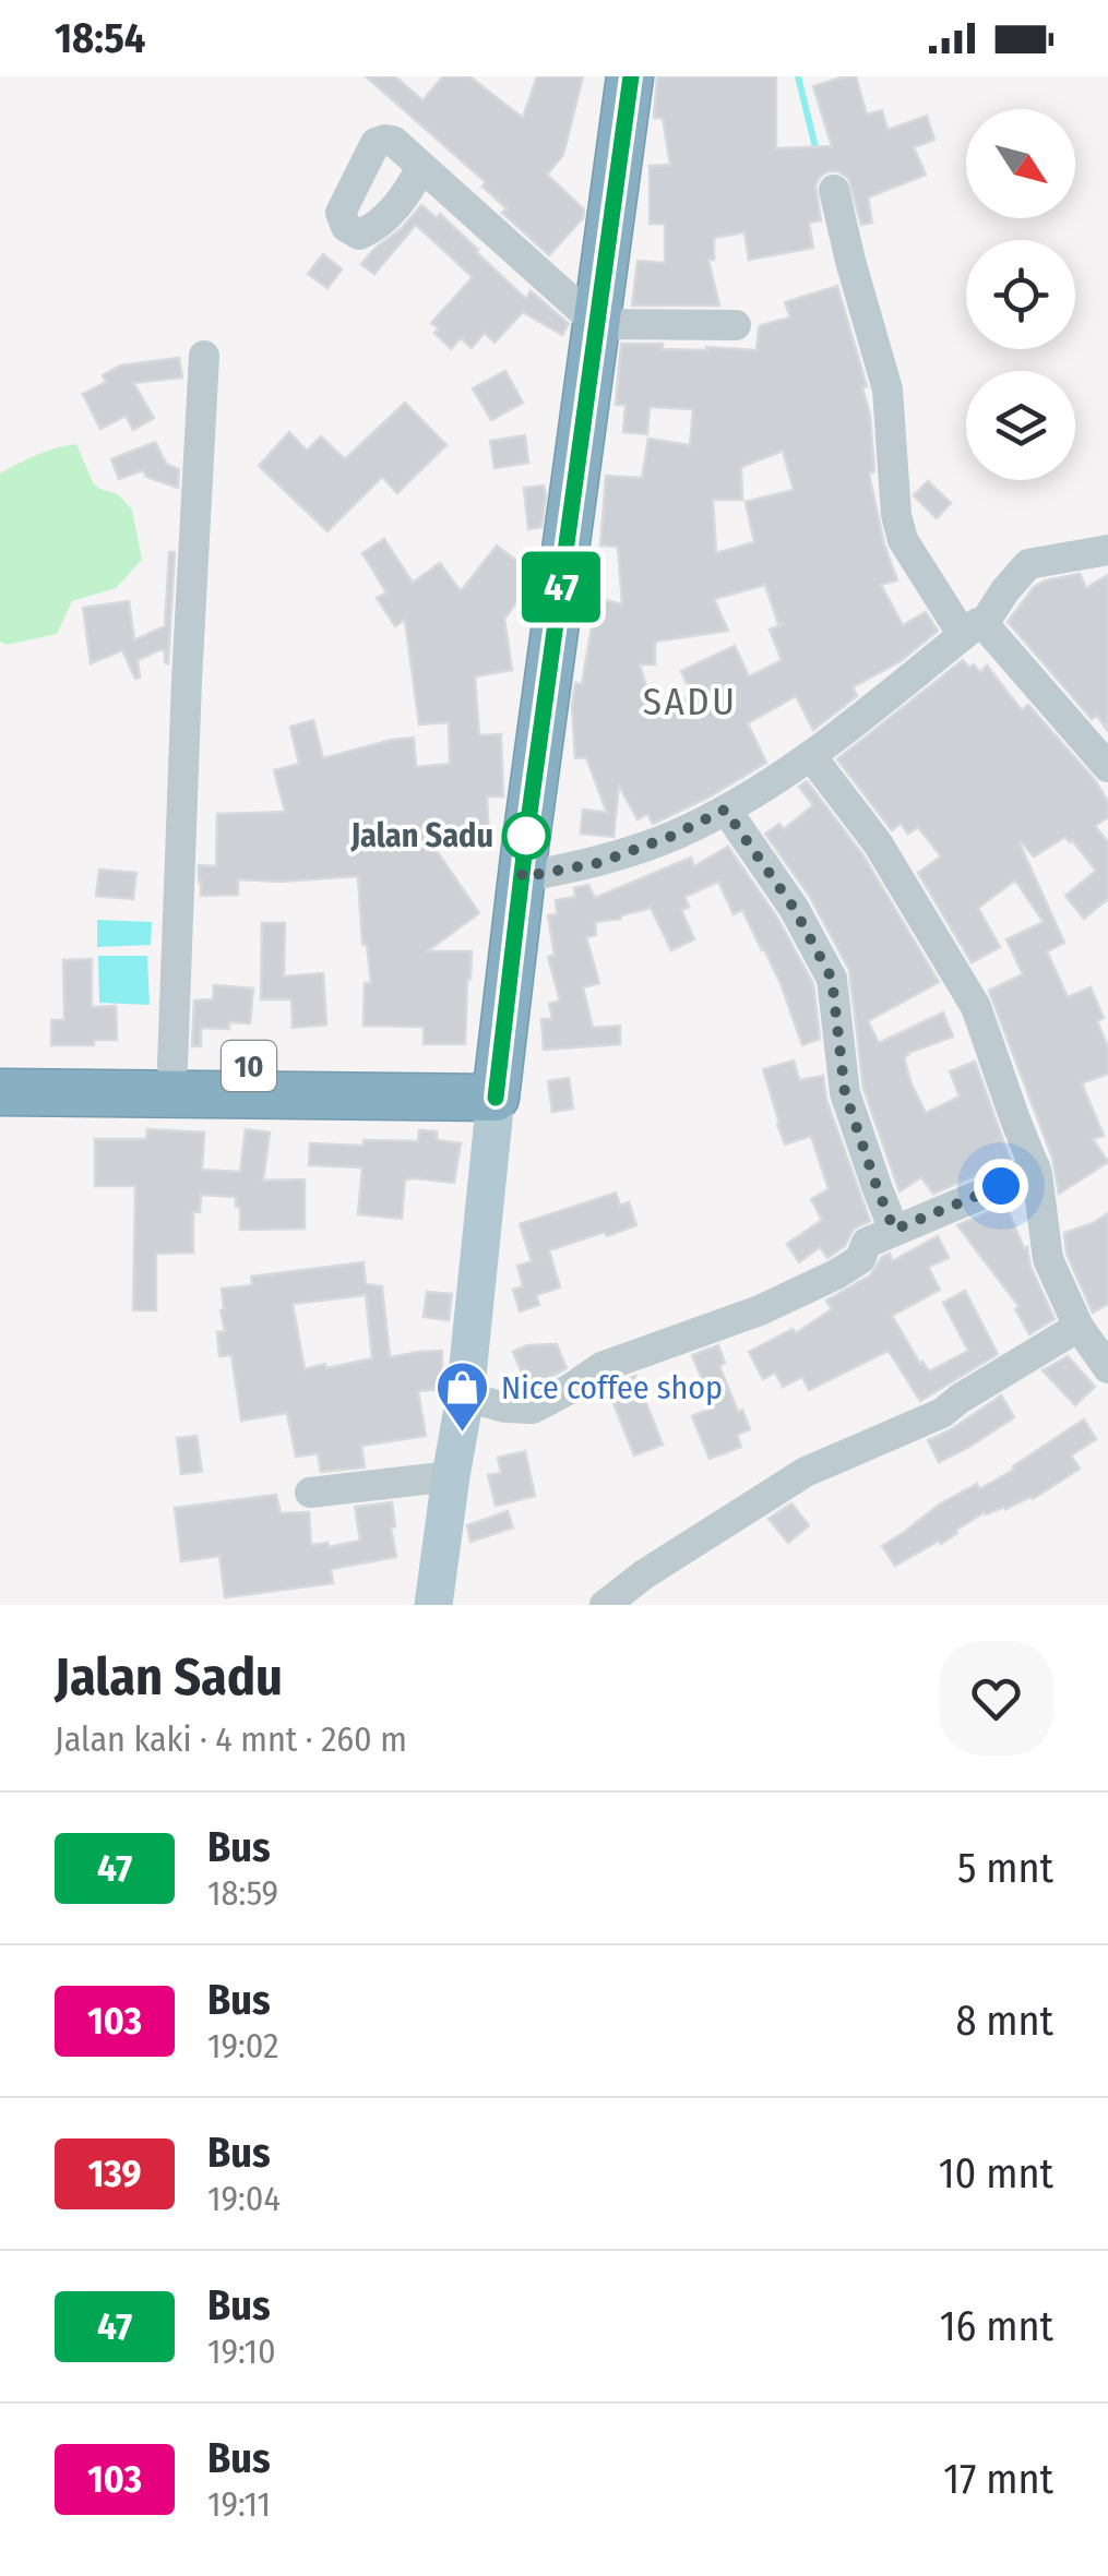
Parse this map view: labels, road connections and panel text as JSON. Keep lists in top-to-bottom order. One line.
{"streets":{"highway":["10"]},"districts":["SADU"],"places":{"other":["Jalan Sadu"],"shop":["Nice coffee shop"]},"lines":["bus line 47"],"north":"bottom right","page":{"status":"18:54","on_map":"47","heading":["Jalan Sadu","Jalan kaki · 4 mnt · 260 m"],"list":[{"mark":"47","name":"Bus","note":"18:59","value":"5 mnt"},{"mark":"103","name":"Bus","note":"19:02","value":"8 mnt"},{"mark":"139","name":"Bus","note":"19:04","value":"10 mnt"},{"mark":"47","name":"Bus","note":"19:10","value":"16 mnt"},{"mark":"103","name":"Bus","note":"19:11","value":"17 mnt"}]}}
